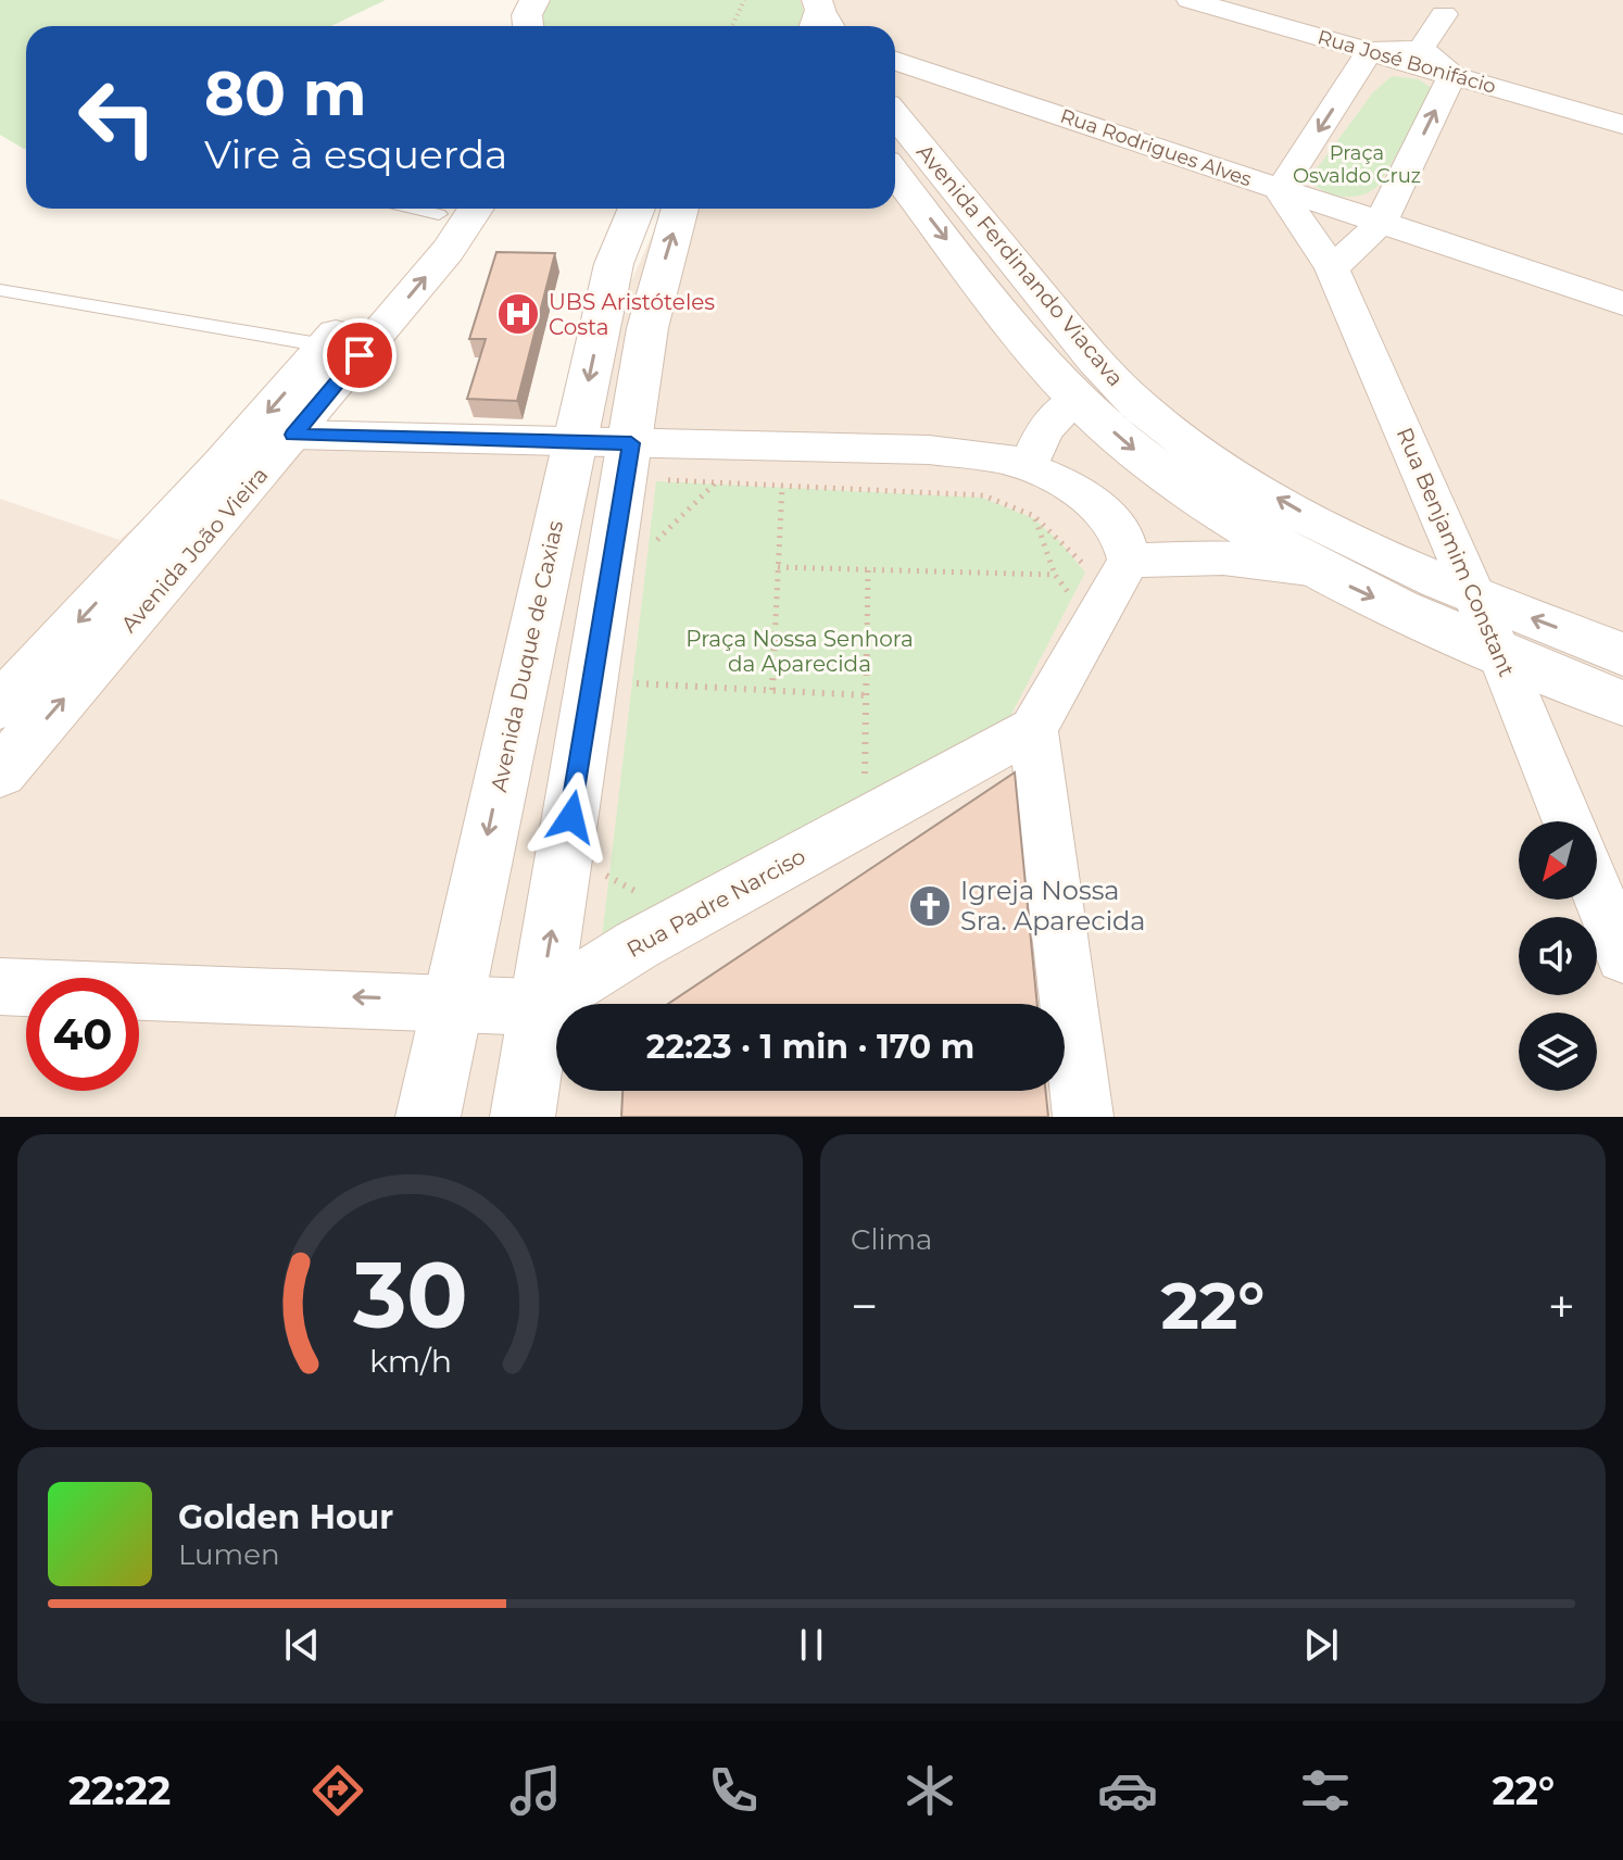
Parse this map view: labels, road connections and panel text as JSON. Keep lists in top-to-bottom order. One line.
{"streets":{"street":["Rua José Bonifácio","Rua Rodrigues Alves","Avenida Ferdinando Viacava","Avenida João Vieira","Rua Benjamim Constant","Avenida Duque de Caxias","Rua Padre Narciso"]},"crossings":[["Rua Rodrigues Alves","Rua Benjamim Constant"],["Avenida Ferdinando Viacava","Rua Benjamim Constant"]],"parks":["Praça Osvaldo Cruz","Praça Nossa Senhora da Aparecida"],"places":{"hospital":["UBS Aristóteles Costa"],"church":["Igreja Nossa Sra. Aparecida"]},"north":"bottom left","page":{"turn":["80 m","Vire à esquerda"],"limit":"40","trip":"22:23 · 1 min · 170 m","tile":"Clima","heat":["−","22°","+"],"song":["Golden Hour","Lumen"],"tabs":["22:22","22°"],"gauge":["30","km/h"]}}
